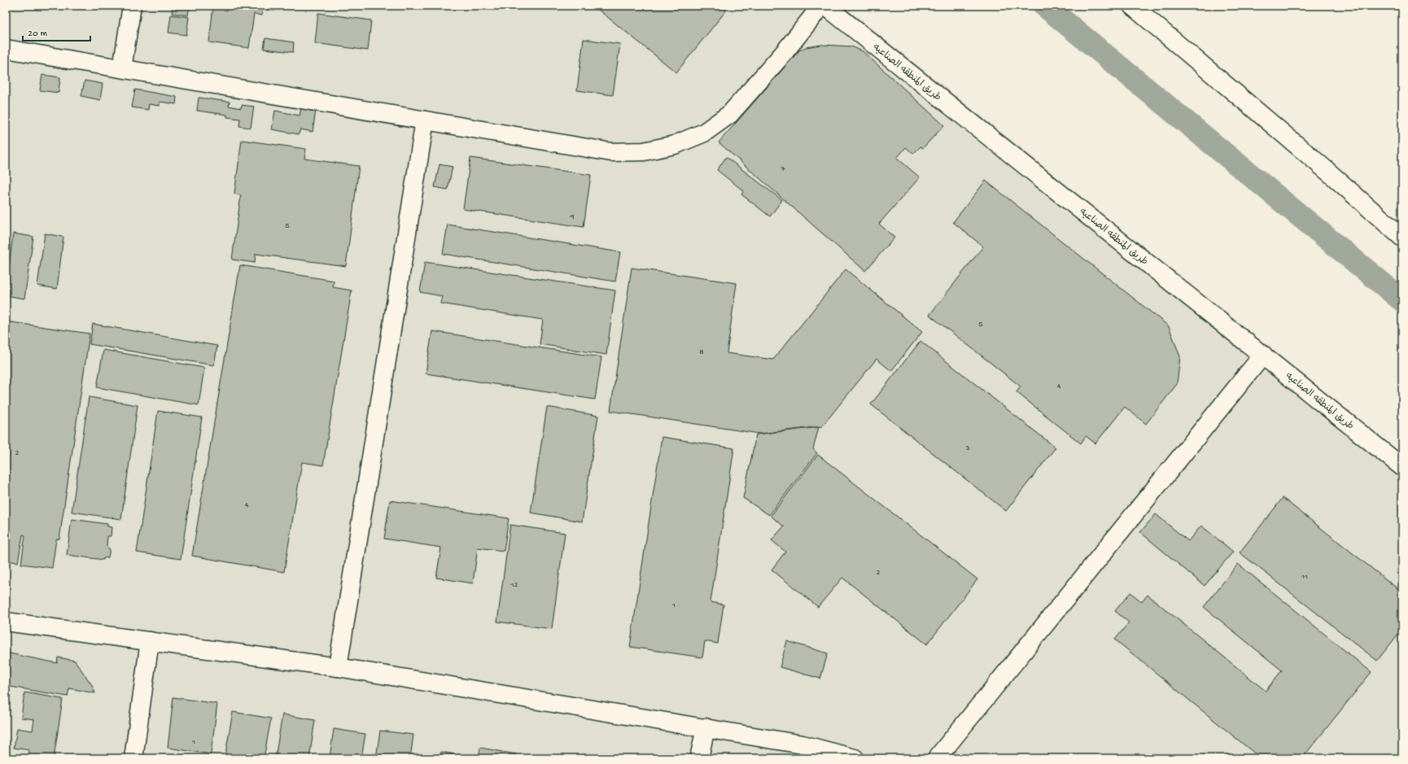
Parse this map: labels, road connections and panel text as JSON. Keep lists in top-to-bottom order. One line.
{"streets":{"main road":["طريق المنطقه الصناعيه"]},"house_numbers":["7","9","5","5","8","4","3","2","4","2","11","12","1","1"],"scale_bar":"20 m"}
